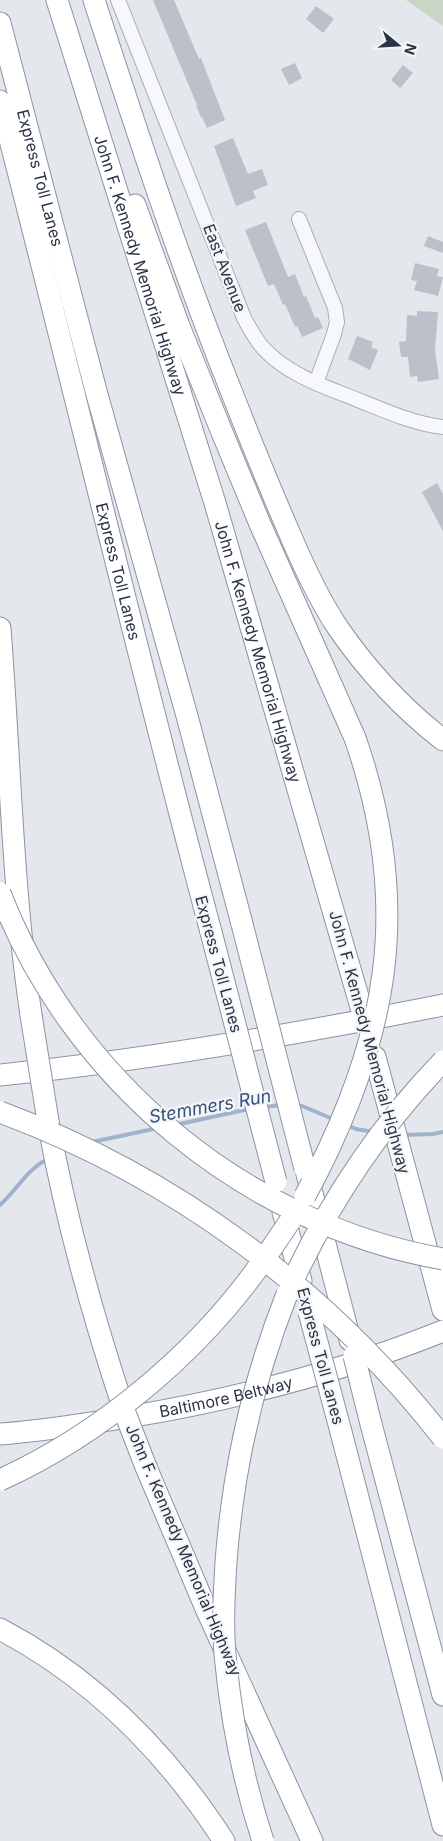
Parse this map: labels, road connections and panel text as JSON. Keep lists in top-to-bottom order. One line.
{"streets":{"highway":["Express Toll Lanes","John F. Kennedy Memorial Highway","Baltimore Beltway"],"street":["East Avenue"]},"water":["Stemmers Run"],"north":"right"}
